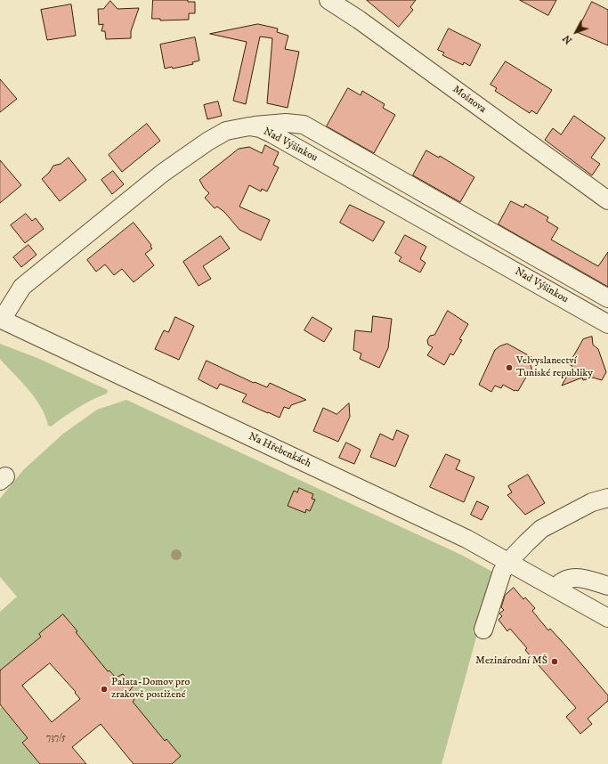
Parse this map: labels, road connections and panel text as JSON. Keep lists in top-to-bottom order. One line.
{"streets":{"street":["Mošnova","Nad Výšinkou","Na Hřebenkách"]},"crossings":[["Nad Výšinkou","Na Hřebenkách"]],"places":["Velvyslanectví Tuniské republiky","Mezinárodní MŠ","Palata-Domov pro zrakově postižené"],"house_numbers":["737/5"],"north":"bottom left"}
